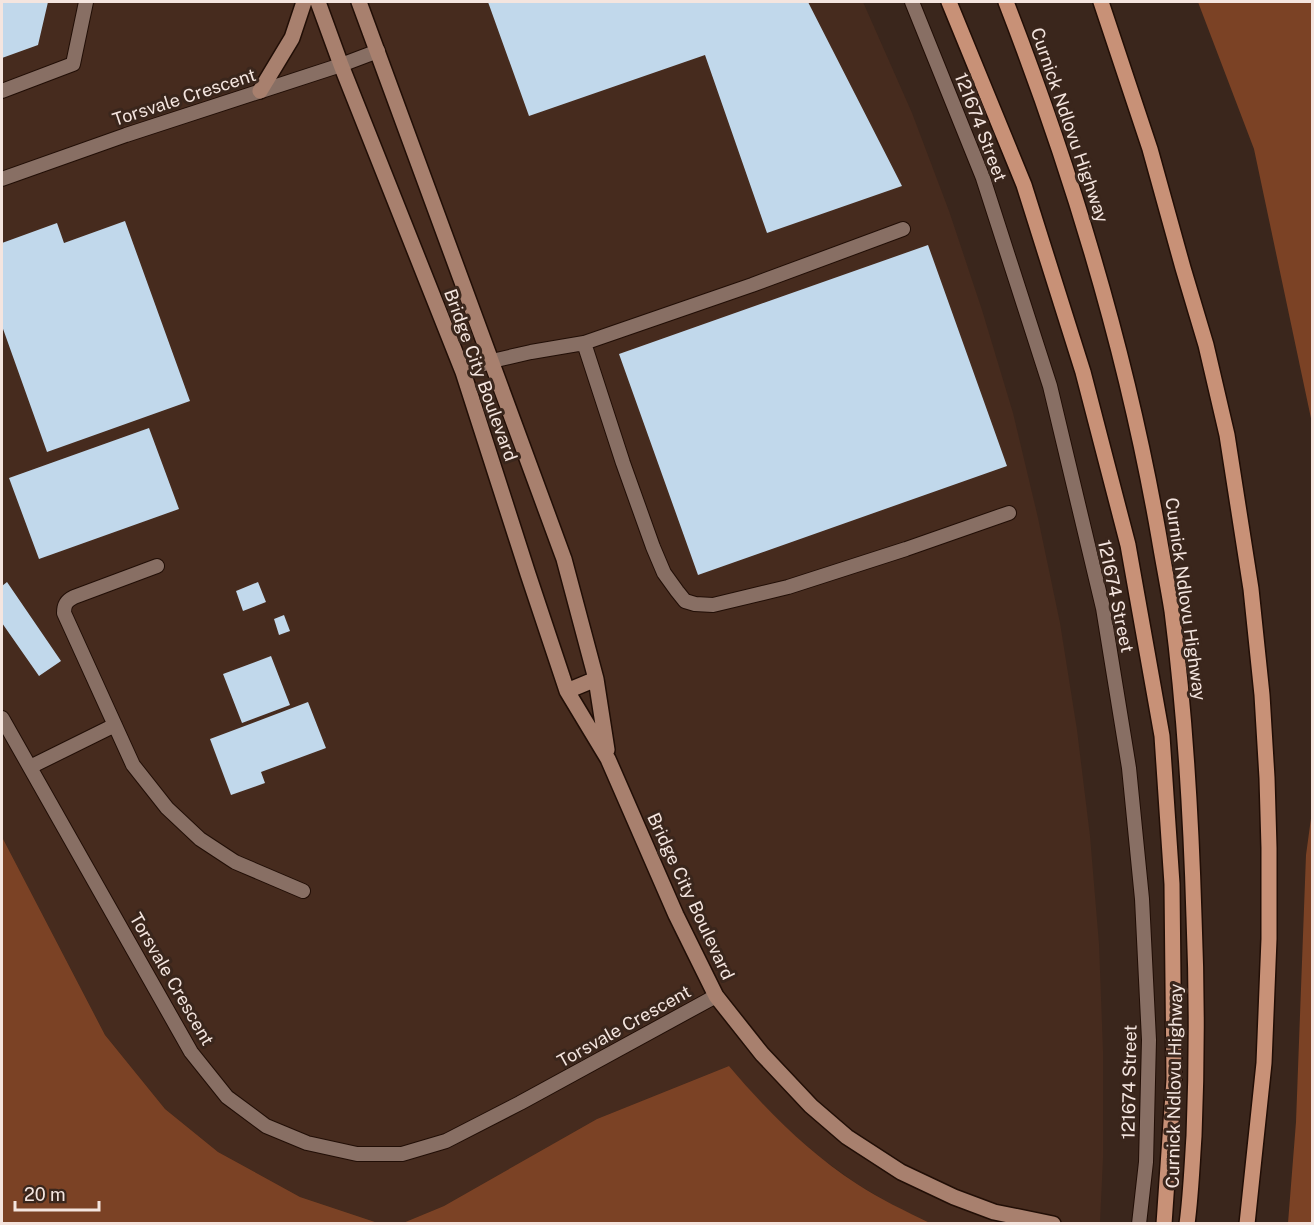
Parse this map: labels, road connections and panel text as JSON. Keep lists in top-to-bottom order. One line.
{"streets":{"main road":["Curnick Ndlovu Highway"],"street":["Bridge City Boulevard"],"lane":["Torsvale Crescent","121674 Street"]},"crossings":[["Torsvale Crescent","Bridge City Boulevard"]],"scale_bar":"20 m"}
